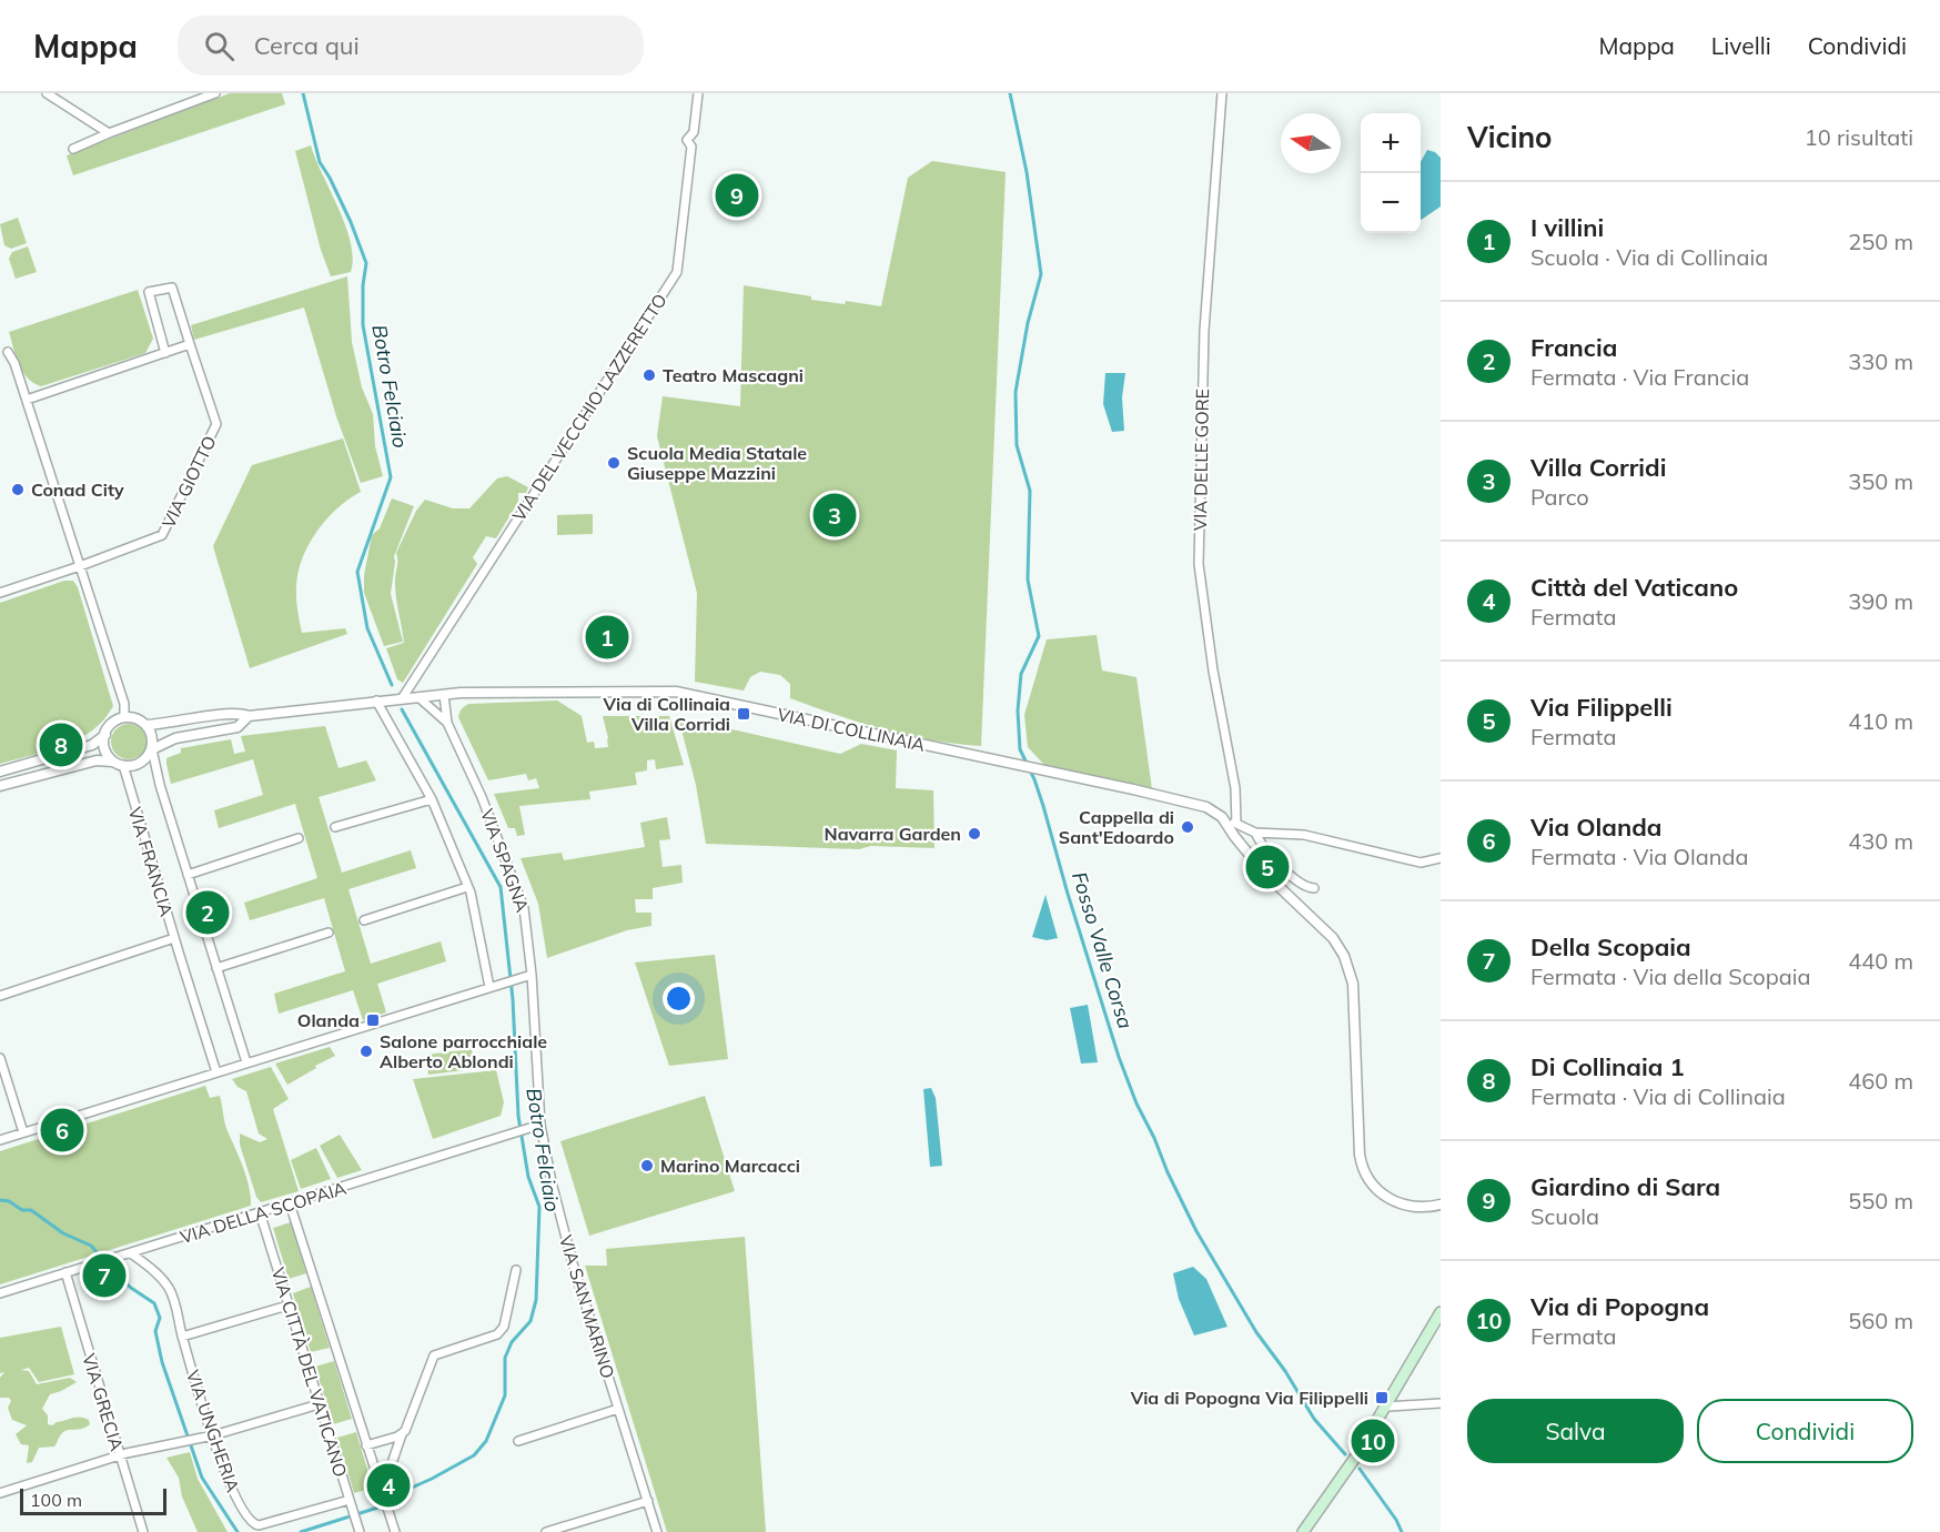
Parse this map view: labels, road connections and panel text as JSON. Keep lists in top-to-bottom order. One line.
{"streets":{"street":["VIA DEL VECCHIO LAZZERETTO","VIA DELLE GORE","VIA GIOTTO","VIA DI COLLINAIA","VIA SPAGNA","VIA FRANCIA","VIA DELLA SCOPAIA","VIA SAN MARINO","VIA CITTÀ DEL VATICANO","VIA GRECIA","VIA UNGHERIA"]},"crossings":[["VIA DEL VECCHIO LAZZERETTO","VIA DI COLLINAIA"],["VIA DELLE GORE","VIA DI COLLINAIA"],["VIA DI COLLINAIA","VIA SPAGNA"],["VIA DI COLLINAIA","VIA FRANCIA"],["VIA SPAGNA","VIA DELLA SCOPAIA"],["VIA SPAGNA","VIA SAN MARINO"],["VIA DELLA SCOPAIA","VIA SAN MARINO"],["VIA DELLA SCOPAIA","VIA CITTÀ DEL VATICANO"],["VIA DELLA SCOPAIA","VIA GRECIA"],["VIA DELLA SCOPAIA","VIA UNGHERIA"],["VIA CITTÀ DEL VATICANO","VIA UNGHERIA"]],"water":["Botro Felciaio","Fosso Valle Corsa"],"places":{"other":["Teatro Mascagni","Scuola Media Statale Giuseppe Mazzini","Conad City","Cappella di Sant'Edoardo","Navarra Garden","Salone parrocchiale Alberto Ablondi","Marino Marcacci"],"transit":["Via di Collinaia Villa Corridi","Olanda","Via di Popogna Via Filippelli"]},"scale_bar":"100 m","north":"left","page":{"header":"Mappa","search":"Cerca qui","nav":["Mappa","Livelli","Condividi"],"heading":["Vicino","10 risultati"],"map_buttons":["+","−"],"pins":["9","3","1","8","5","2","6","7","10","4"],"list":[{"mark":"1","name":"I villini","note":"Scuola · Via di Collinaia","value":"250 m"},{"mark":"2","name":"Francia","note":"Fermata · Via Francia","value":"330 m"},{"mark":"3","name":"Villa Corridi","note":"Parco","value":"350 m"},{"mark":"4","name":"Città del Vaticano","note":"Fermata","value":"390 m"},{"mark":"5","name":"Via Filippelli","note":"Fermata","value":"410 m"},{"mark":"6","name":"Via Olanda","note":"Fermata · Via Olanda","value":"430 m"},{"mark":"7","name":"Della Scopaia","note":"Fermata · Via della Scopaia","value":"440 m"},{"mark":"8","name":"Di Collinaia 1","note":"Fermata · Via di Collinaia","value":"460 m"},{"mark":"9","name":"Giardino di Sara","note":"Scuola","value":"550 m"},{"mark":"10","name":"Via di Popogna","note":"Fermata","value":"560 m"}],"buttons":["Salva","Condividi"],"scale":"100 m"}}
